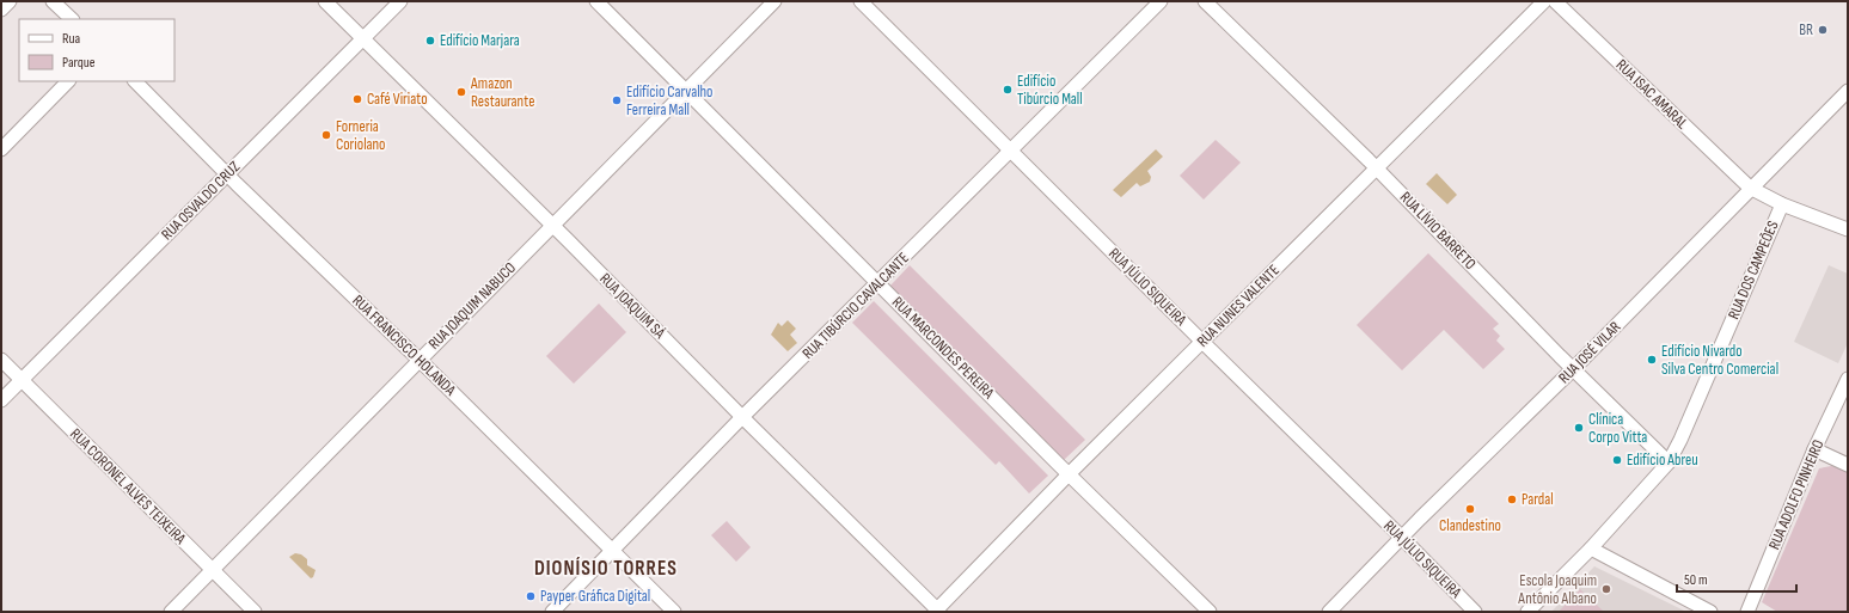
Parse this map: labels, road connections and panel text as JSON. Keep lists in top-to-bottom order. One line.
{"streets":{"street":["RUA ISAC AMARAL","RUA OSVALDO CRUZ","RUA LÍVIO BARRETO","RUA DOS CAMPEÕES","RUA JÚLIO SIQUEIRA","RUA JOAQUIM NABUCO","RUA JOAQUIM SÁ","RUA TIBÚRCIO CAVALCANTE","RUA NUNES VALENTE","RUA FRANCISCO HOLANDA","RUA MARCONDES PEREIRA","RUA JOSÉ VILAR","RUA CORONEL ALVES TEIXEIRA","RUA ADOLFO PINHEIRO"]},"crossings":[["RUA ISAC AMARAL","RUA DOS CAMPEÕES"],["RUA ISAC AMARAL","RUA JOSÉ VILAR"],["RUA OSVALDO CRUZ","RUA JOAQUIM SÁ"],["RUA OSVALDO CRUZ","RUA FRANCISCO HOLANDA"],["RUA OSVALDO CRUZ","RUA CORONEL ALVES TEIXEIRA"],["RUA LÍVIO BARRETO","RUA DOS CAMPEÕES"],["RUA LÍVIO BARRETO","RUA NUNES VALENTE"],["RUA LÍVIO BARRETO","RUA JOSÉ VILAR"],["RUA JÚLIO SIQUEIRA","RUA TIBÚRCIO CAVALCANTE"],["RUA JÚLIO SIQUEIRA","RUA NUNES VALENTE"],["RUA JÚLIO SIQUEIRA","RUA JOSÉ VILAR"],["RUA JOAQUIM NABUCO","RUA JOAQUIM SÁ"],["RUA JOAQUIM NABUCO","RUA FRANCISCO HOLANDA"],["RUA JOAQUIM NABUCO","RUA MARCONDES PEREIRA"],["RUA JOAQUIM NABUCO","RUA CORONEL ALVES TEIXEIRA"],["RUA JOAQUIM SÁ","RUA TIBÚRCIO CAVALCANTE"],["RUA JOAQUIM SÁ","RUA NUNES VALENTE"],["RUA TIBÚRCIO CAVALCANTE","RUA FRANCISCO HOLANDA"],["RUA TIBÚRCIO CAVALCANTE","RUA MARCONDES PEREIRA"],["RUA NUNES VALENTE","RUA MARCONDES PEREIRA"]],"districts":["DIONÍSIO TORRES"],"places":["BR","Edifício Marjara","Edifício Tibúrcio Mall","Amazon Restaurante","Café Viriato","Edifício Carvalho Ferreira Mall","Forneria Coriolano","Edifício Nivardo Silva Centro Comercial","Clínica Corpo Vitta","Edifício Abreu","Pardal","Clandestino","Escola Joaquim Antônio Albano","Payper Gráfica Digital"],"legend":["Rua","Parque"],"scale_bar":"50 m"}
